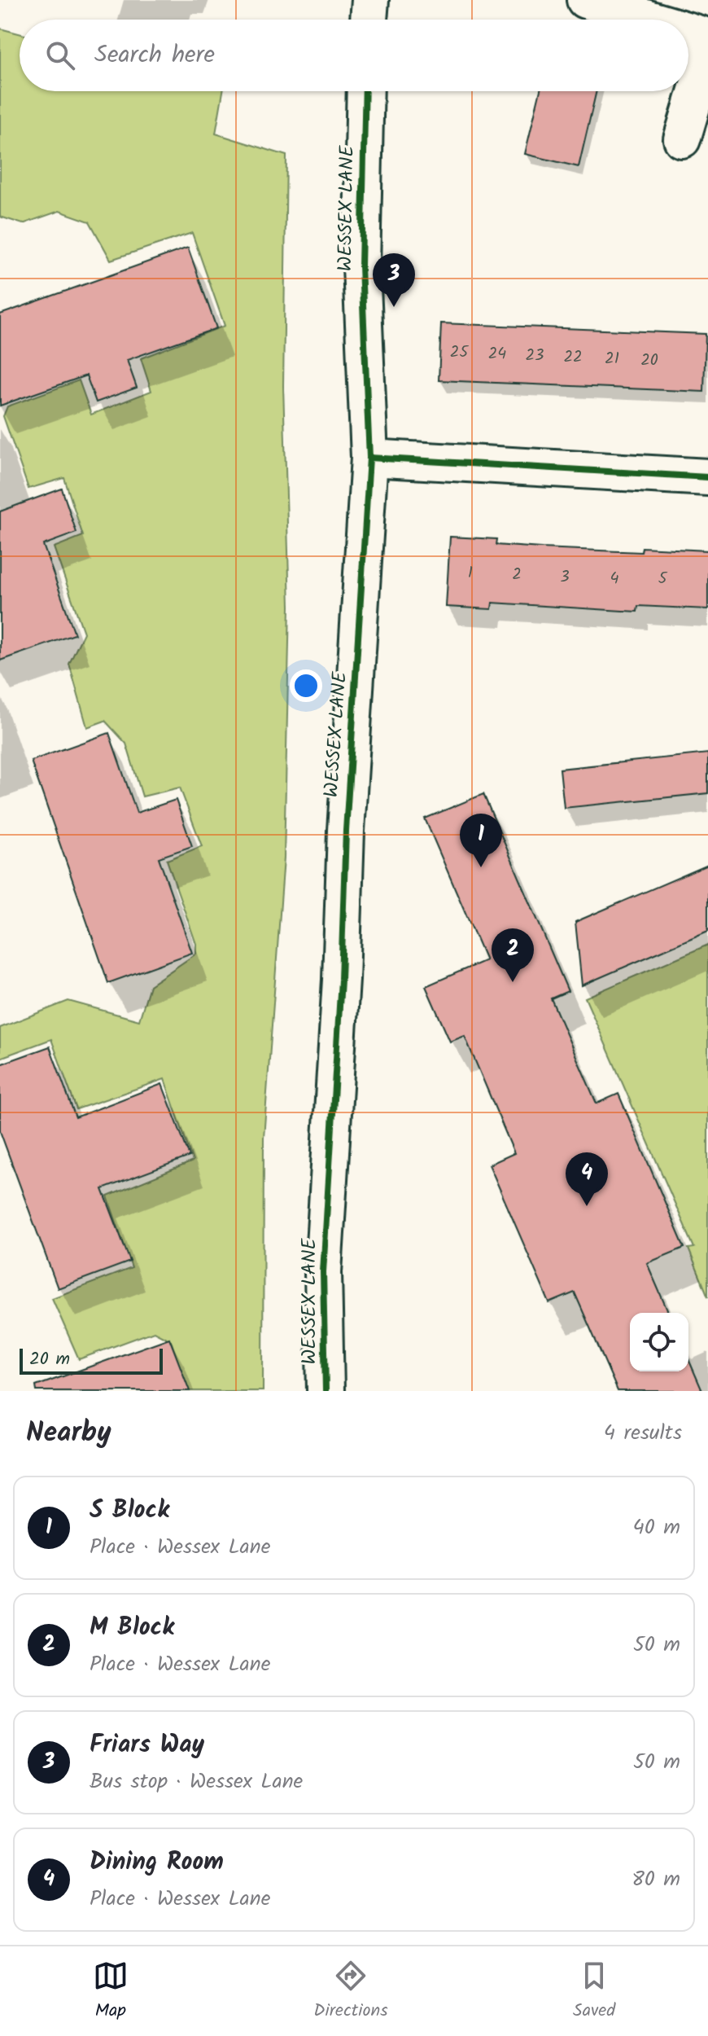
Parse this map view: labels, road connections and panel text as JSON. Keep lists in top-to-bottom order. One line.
{"streets":{"street":["WESSEX LANE"]},"house_numbers":["25","24","23","22","21","20","1","2","3","4","5"],"scale_bar":"20 m","page":{"search":"Search here","pins":["3","1","2","4"],"scale":"20 m","heading":["Nearby","4 results"],"list":[{"mark":"1","name":"S Block","note":"Place · Wessex Lane","value":"40 m"},{"mark":"2","name":"M Block","note":"Place · Wessex Lane","value":"50 m"},{"mark":"3","name":"Friars Way","note":"Bus stop · Wessex Lane","value":"50 m"},{"mark":"4","name":"Dining Room","note":"Place · Wessex Lane","value":"80 m"}],"nav":["Map","Directions","Saved"]}}
